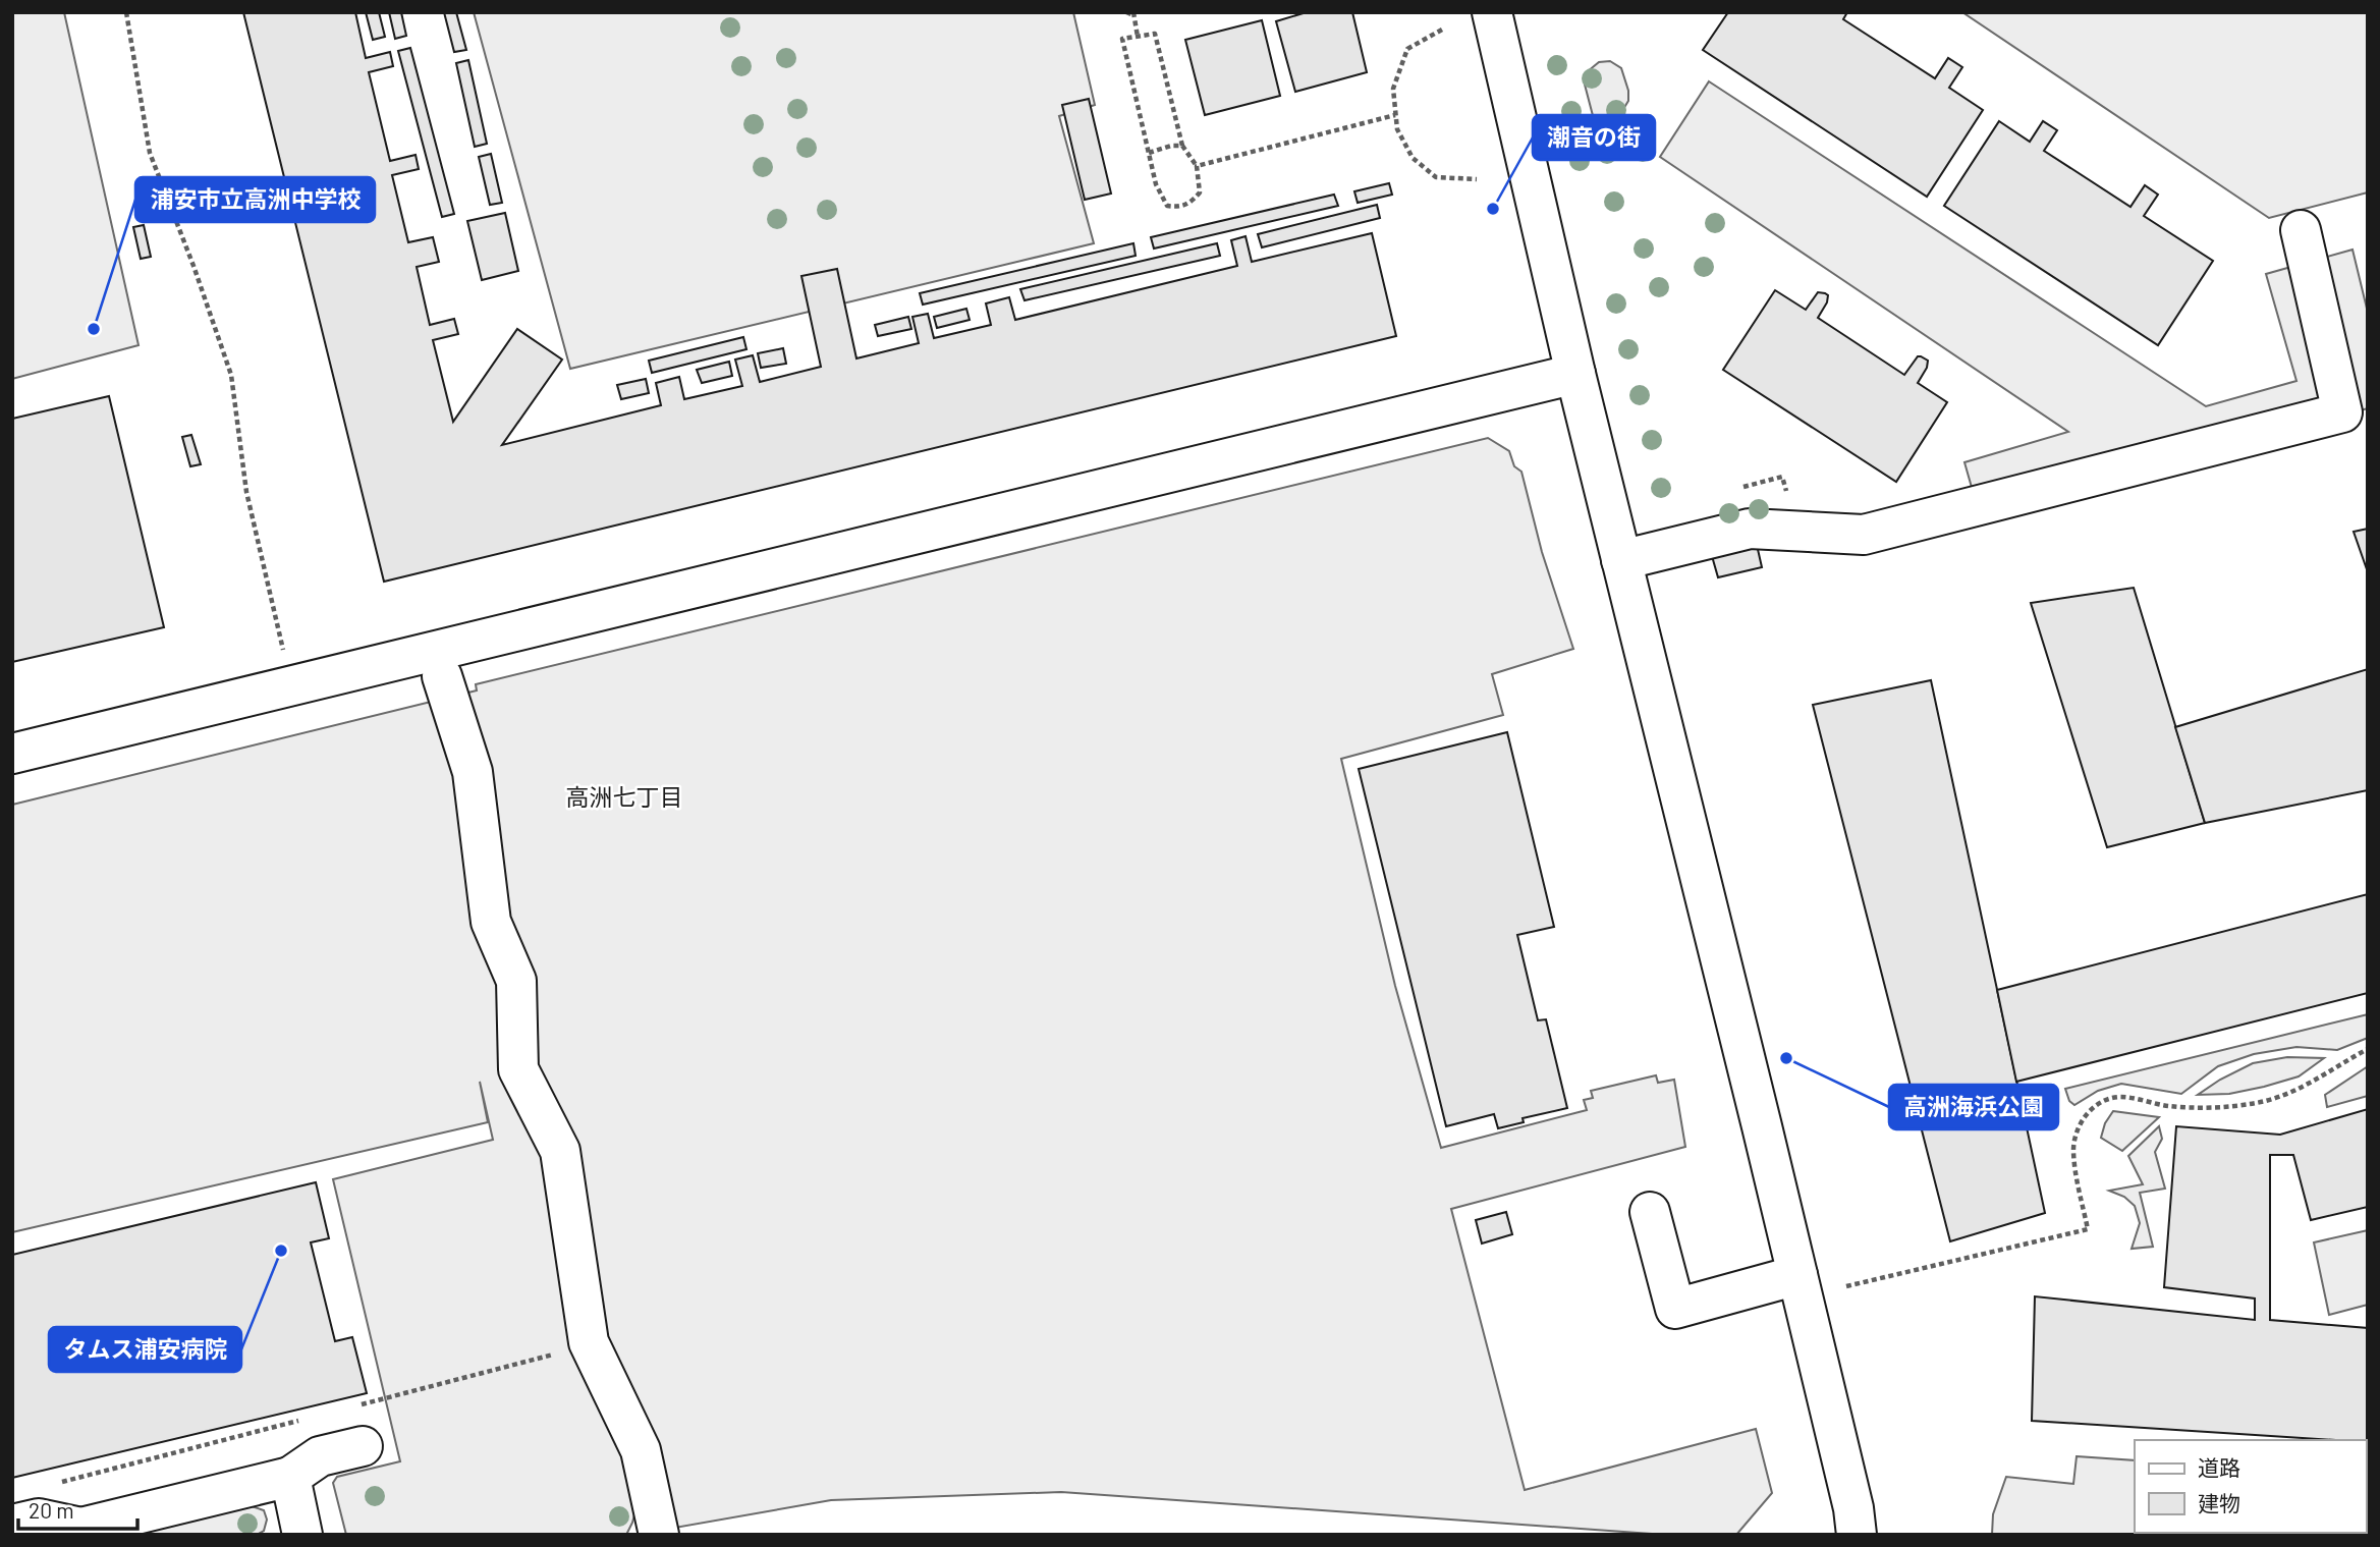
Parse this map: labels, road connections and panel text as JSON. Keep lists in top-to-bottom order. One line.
{"districts":["高洲七丁目"],"places":["潮音の街","浦安市立高洲中学校","高洲海浜公園","タムス浦安病院"],"legend":["道路","建物"],"scale_bar":"20 m"}
